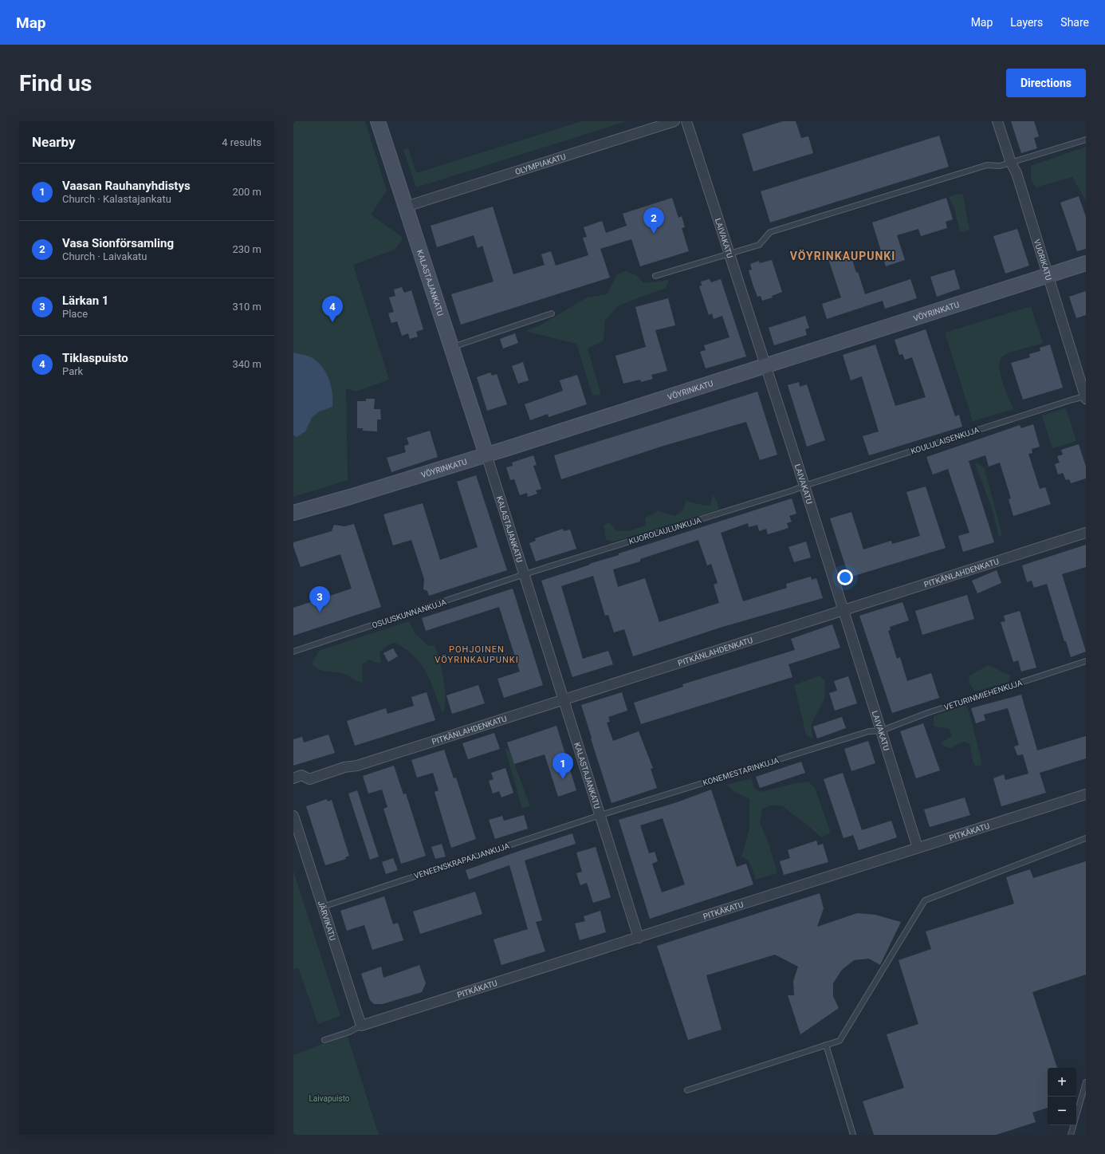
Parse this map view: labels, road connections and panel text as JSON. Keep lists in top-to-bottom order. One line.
{"streets":{"main road":["KALASTAJANKATU","VÖYRINKATU"],"street":["OLYMPIAKATU","LAIVAKATU","VUORIKATU","PITKÄNLAHDENKATU","PITKÄKATU","JÄRVIKATU"],"lane":["KOULULAISENKUJA","KUOROLAULUNKUJA","OSUUSKUNNANKUJA","VETURINMIEHENKUJA","KONEMESTARINKUJA","VENEENSKRAPAAJANKUJA"]},"crossings":[["OLYMPIAKATU","KALASTAJANKATU"],["LAIVAKATU","VÖYRINKATU"],["LAIVAKATU","KOULULAISENKUJA"],["LAIVAKATU","KUOROLAULUNKUJA"],["LAIVAKATU","PITKÄNLAHDENKATU"],["LAIVAKATU","VETURINMIEHENKUJA"],["LAIVAKATU","KONEMESTARINKUJA"],["LAIVAKATU","PITKÄKATU"],["VUORIKATU","VÖYRINKATU"],["VUORIKATU","KOULULAISENKUJA"],["KALASTAJANKATU","VÖYRINKATU"],["KALASTAJANKATU","KUOROLAULUNKUJA"],["KALASTAJANKATU","PITKÄNLAHDENKATU"],["KALASTAJANKATU","OSUUSKUNNANKUJA"],["KALASTAJANKATU","KONEMESTARINKUJA"],["KALASTAJANKATU","PITKÄKATU"],["KALASTAJANKATU","VENEENSKRAPAAJANKUJA"],["KOULULAISENKUJA","KUOROLAULUNKUJA"],["KUOROLAULUNKUJA","OSUUSKUNNANKUJA"],["VETURINMIEHENKUJA","KONEMESTARINKUJA"],["KONEMESTARINKUJA","VENEENSKRAPAAJANKUJA"],["PITKÄKATU","JÄRVIKATU"],["VENEENSKRAPAAJANKUJA","JÄRVIKATU"]],"districts":["VÖYRINKAUPUNKI","POHJOINEN VÖYRINKAUPUNKI"],"parks":["Laivapuisto"],"page":{"header":"Map","nav":["Map","Layers","Share"],"buttons":"Directions","title":"Find us","heading":["Nearby","4 results"],"list":[{"mark":"1","name":"Vaasan Rauhanyhdistys","note":"Church · Kalastajankatu","value":"200 m"},{"mark":"2","name":"Vasa Sionförsamling","note":"Church · Laivakatu","value":"230 m"},{"mark":"3","name":"Lärkan 1","note":"Place","value":"310 m"},{"mark":"4","name":"Tiklaspuisto","note":"Park","value":"340 m"}],"pins":["2","4","3","1"],"map_buttons":["+","−"]}}
